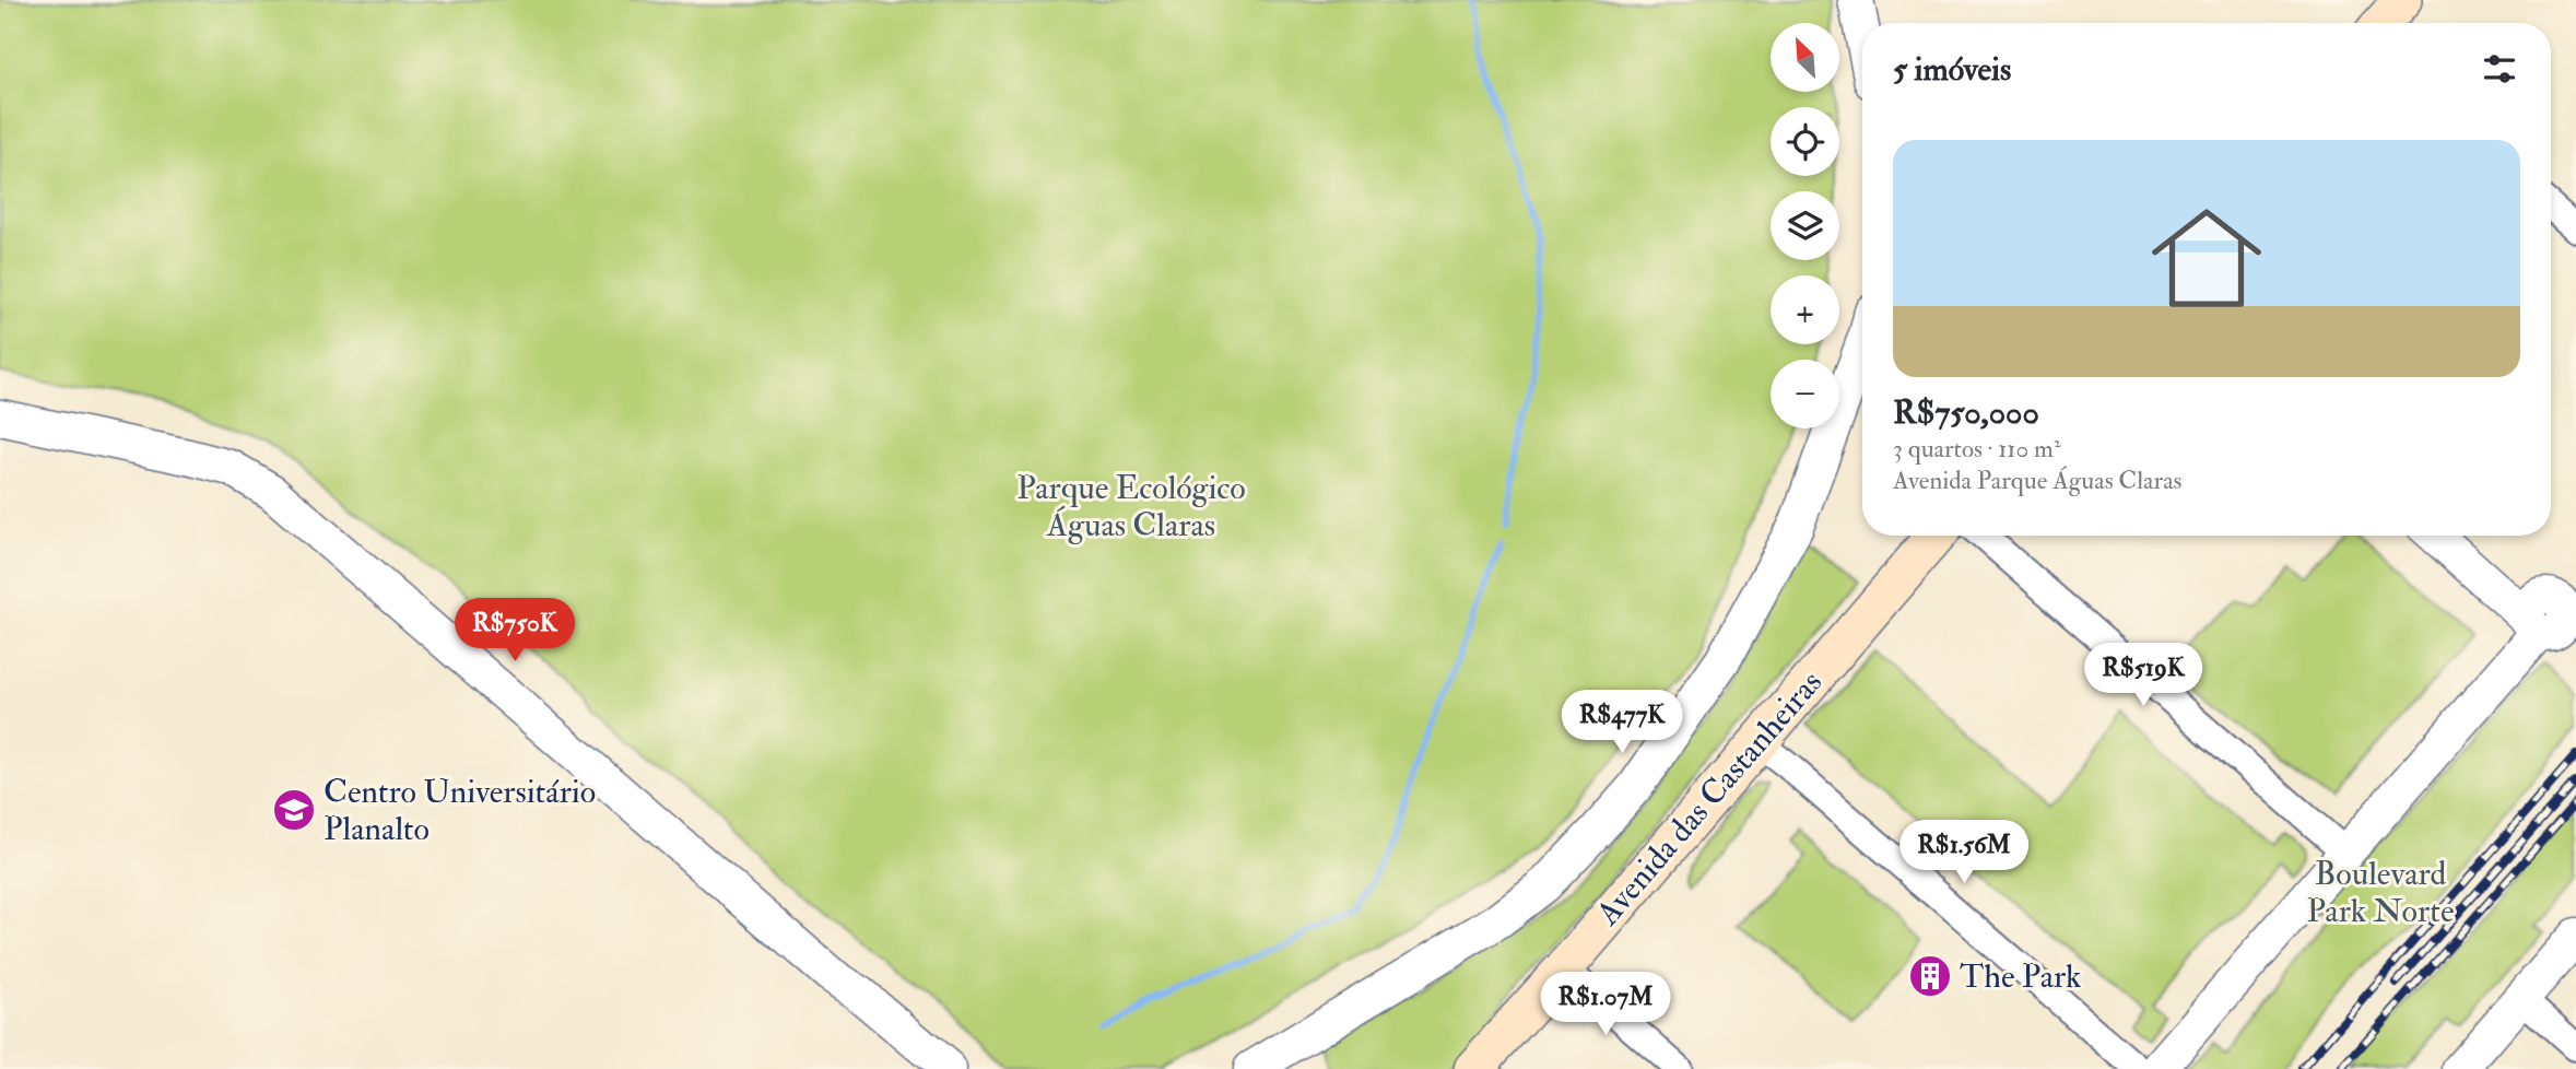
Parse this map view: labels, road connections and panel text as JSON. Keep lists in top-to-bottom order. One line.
{"streets":{"main road":["Avenida das Castanheiras"]},"parks":["Parque Ecológico Águas Claras","Boulevard Park Norte"],"places":{"school or university":["Centro Universitário Planalto"],"building":["The Park"]},"north":"top left","page":{"map_buttons":["+","−"],"heading":"5 imóveis","list":[{"name":"R$750,000","note":"3 quartos · 110 m² · Avenida Parque Águas Claras"}],"price":["R$750K","R$519K","R$477K","R$1.56M","R$1.07M"]}}
